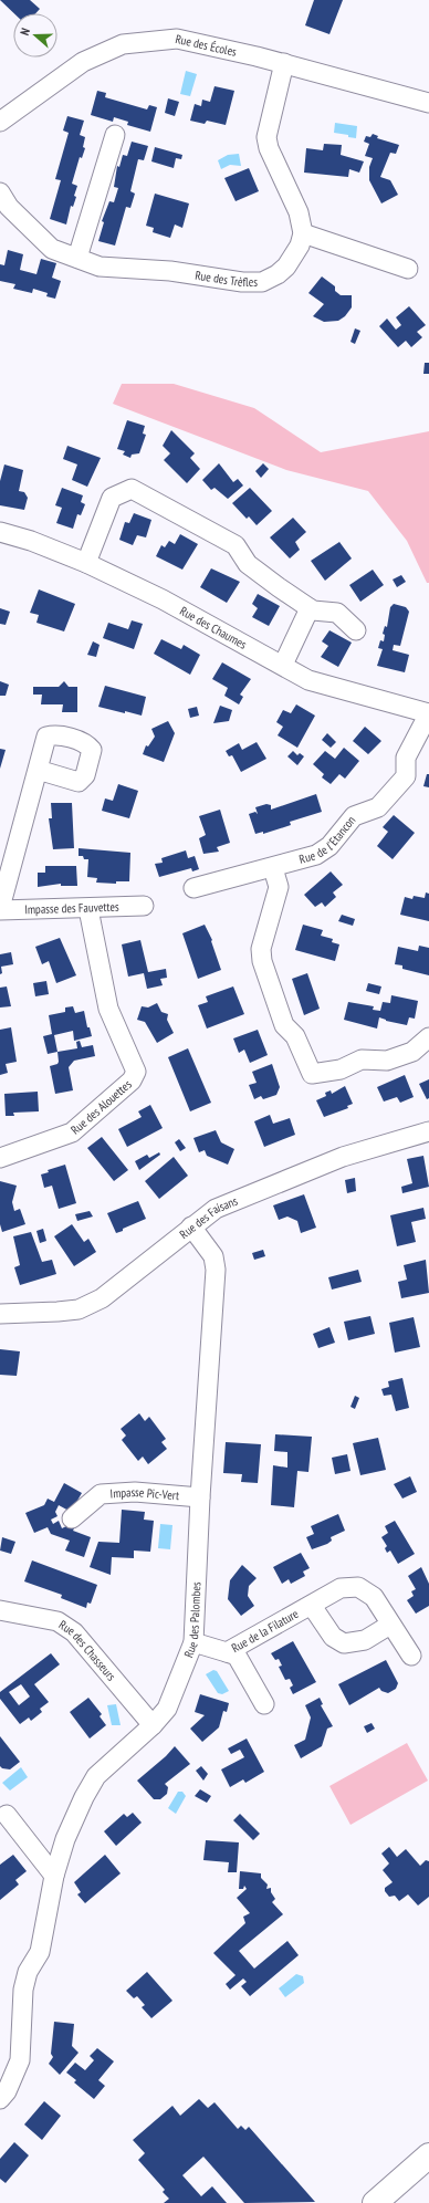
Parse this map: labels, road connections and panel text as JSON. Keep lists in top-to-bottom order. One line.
{"streets":{"street":["Rue des Écoles","Rue des Trèfles","Rue des Chaumes","Rue de l'Etancon","Impasse des Fauvettes","Rue des Alouettes","Rue des Faisans","Impasse Pic-Vert","Rue des Palombes","Rue de la Filature","Rue des Chasseurs"]},"crossings":[["Rue des Chaumes","Rue de l'Etancon"],["Impasse des Fauvettes","Rue des Alouettes"],["Rue des Faisans","Rue des Palombes"],["Impasse Pic-Vert","Rue des Palombes"],["Rue des Palombes","Rue de la Filature"],["Rue des Palombes","Rue des Chasseurs"]],"north":"left"}
